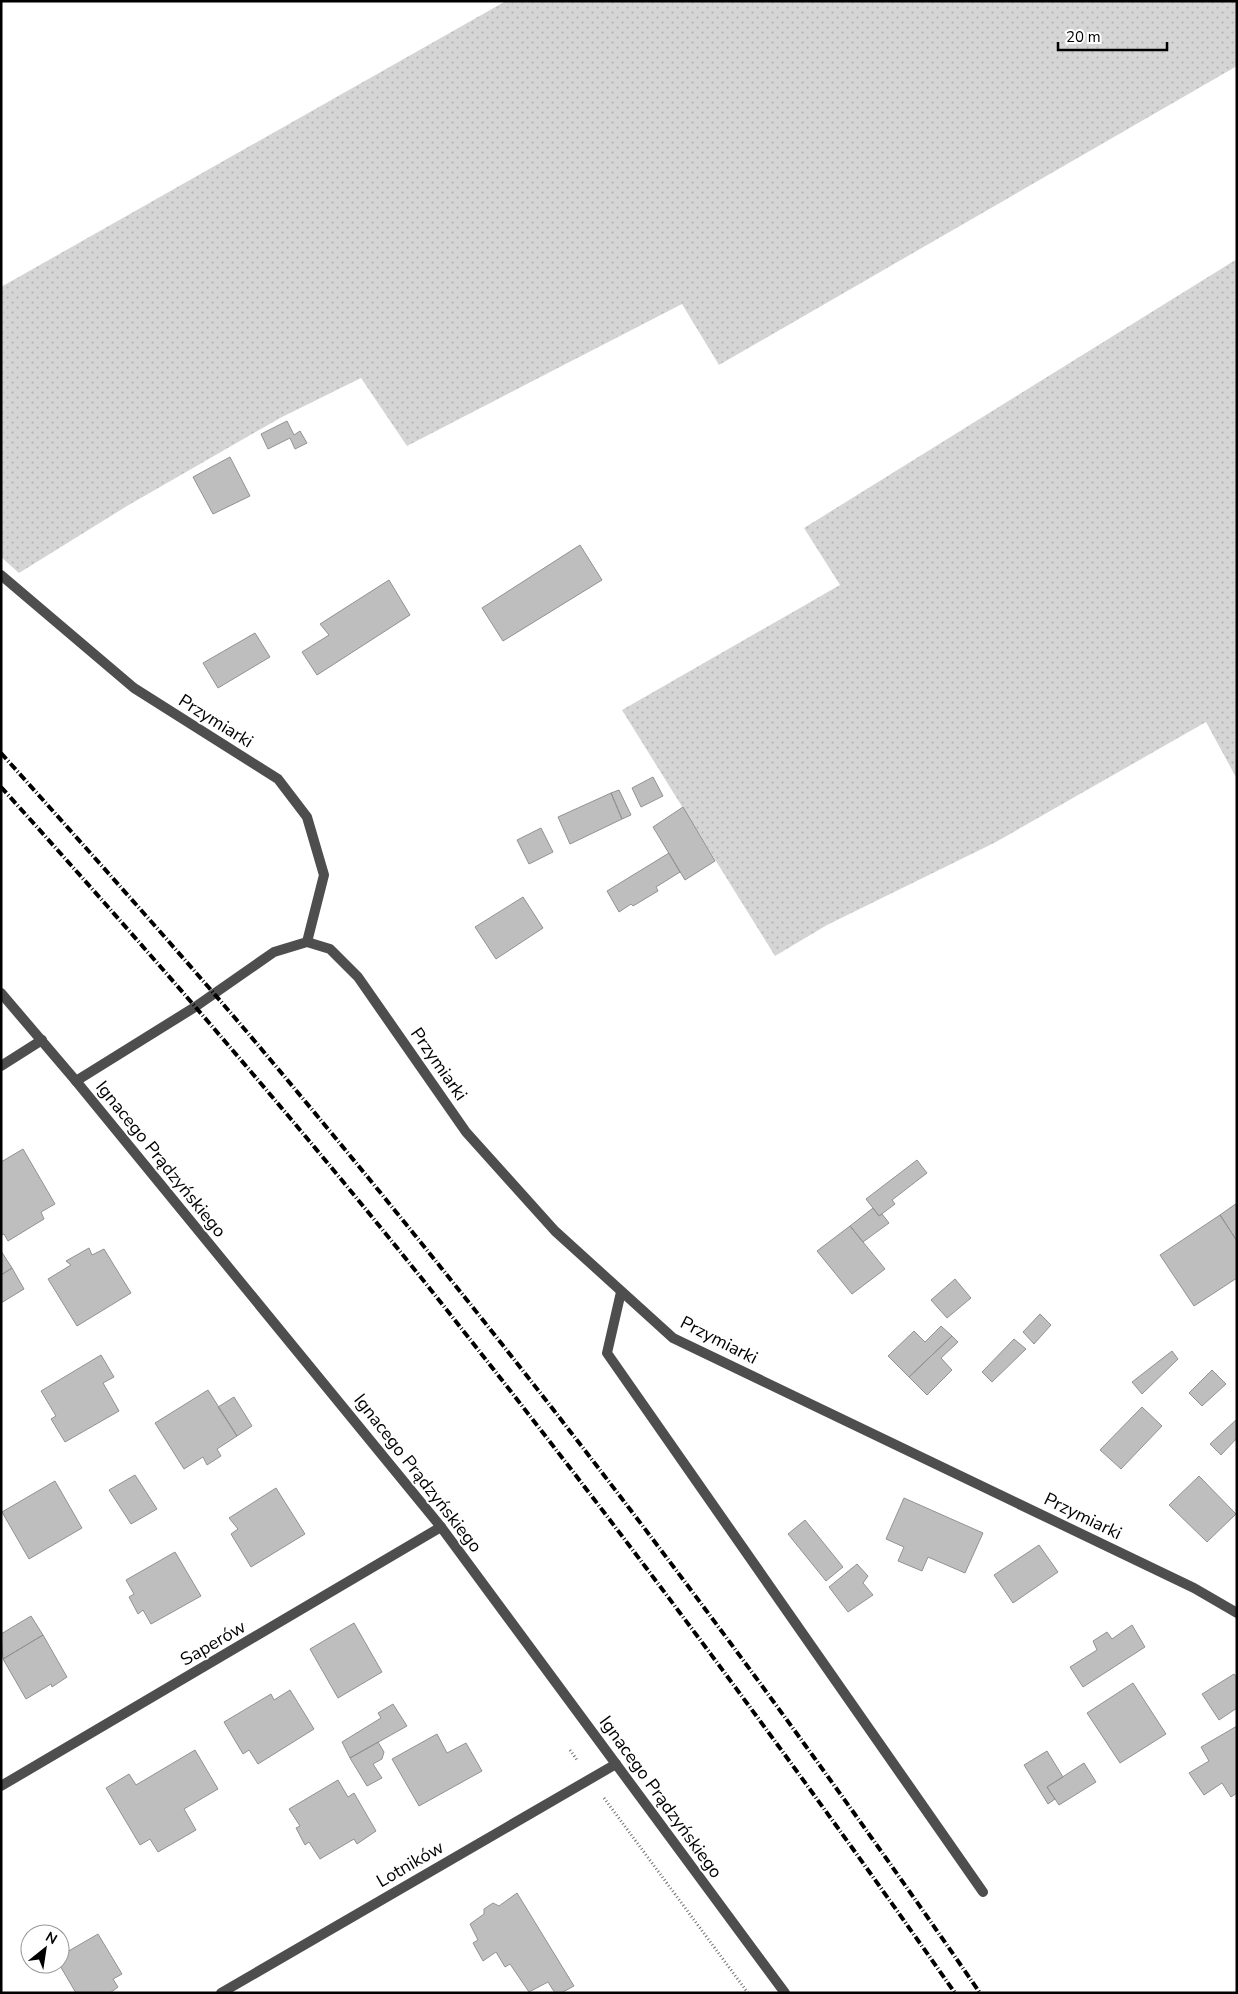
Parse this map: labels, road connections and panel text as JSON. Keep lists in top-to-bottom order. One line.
{"streets":{"street":["Przymiarki","Ignacego Prądzyńskiego","Saperów","Lotników"]},"crossings":[["Ignacego Prądzyńskiego","Saperów"],["Ignacego Prądzyńskiego","Lotników"]],"scale_bar":"20 m","north":"top right"}
